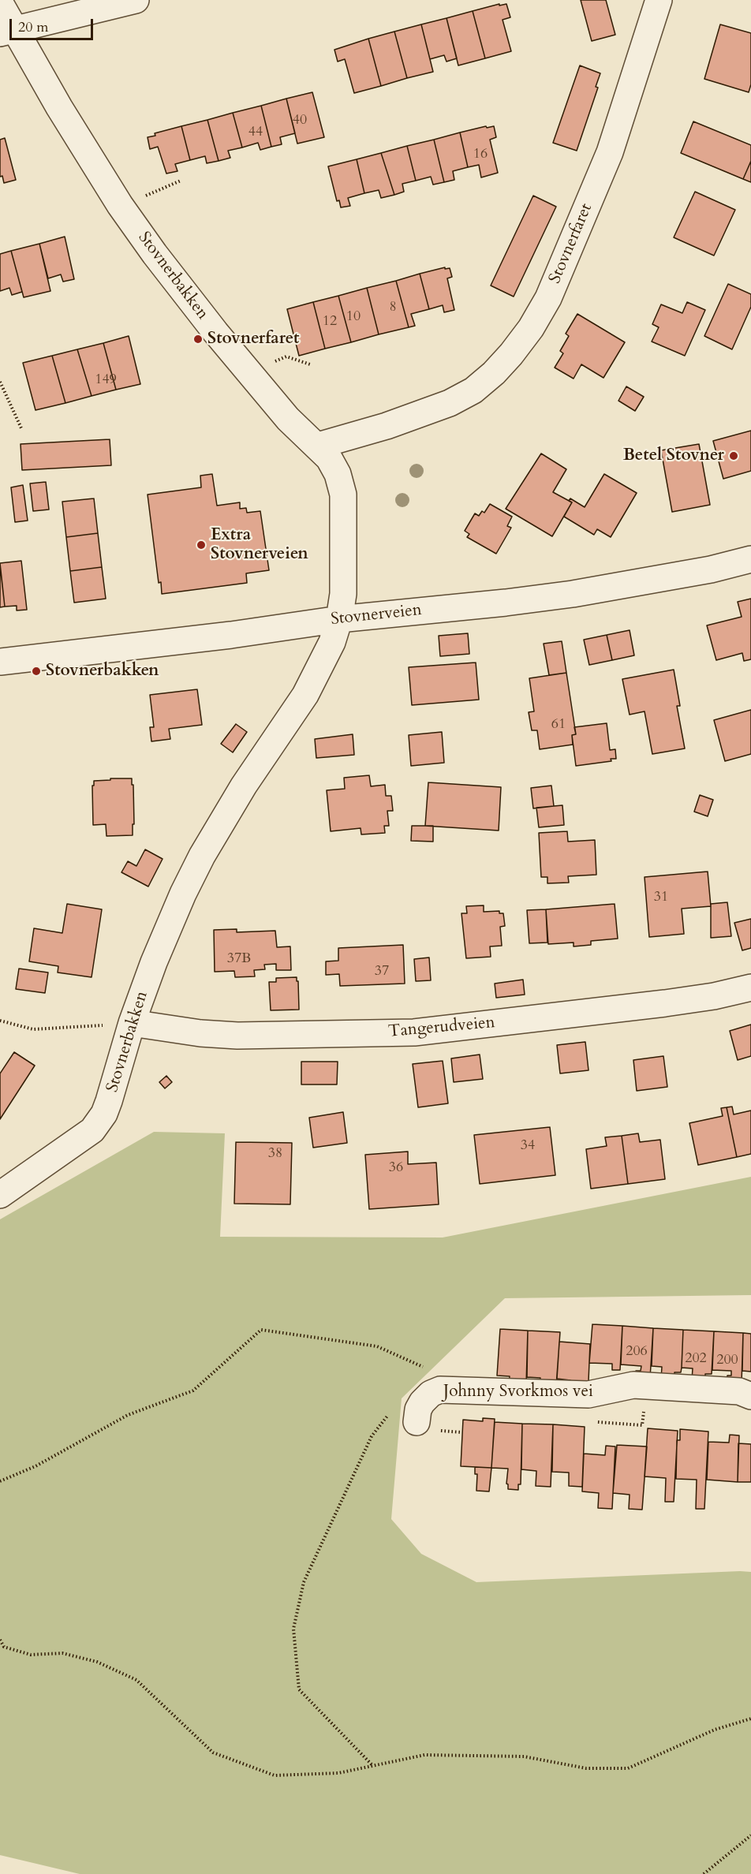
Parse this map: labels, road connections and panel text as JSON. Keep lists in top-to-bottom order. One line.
{"streets":{"street":["Stovnerfaret","Stovnerbakken","Stovnerveien","Tangerudveien","Johnny Svorkmos vei"]},"crossings":[["Stovnerfaret","Stovnerbakken"],["Stovnerbakken","Stovnerveien"],["Stovnerbakken","Tangerudveien"]],"places":["Stovnerfaret","Betel Stovner","Extra Stovnerveien","Stovnerbakken"],"house_numbers":["40","44","16","8","10","12","149","61","31","37B","37","34","38","36","206","202","200"],"scale_bar":"20 m"}
